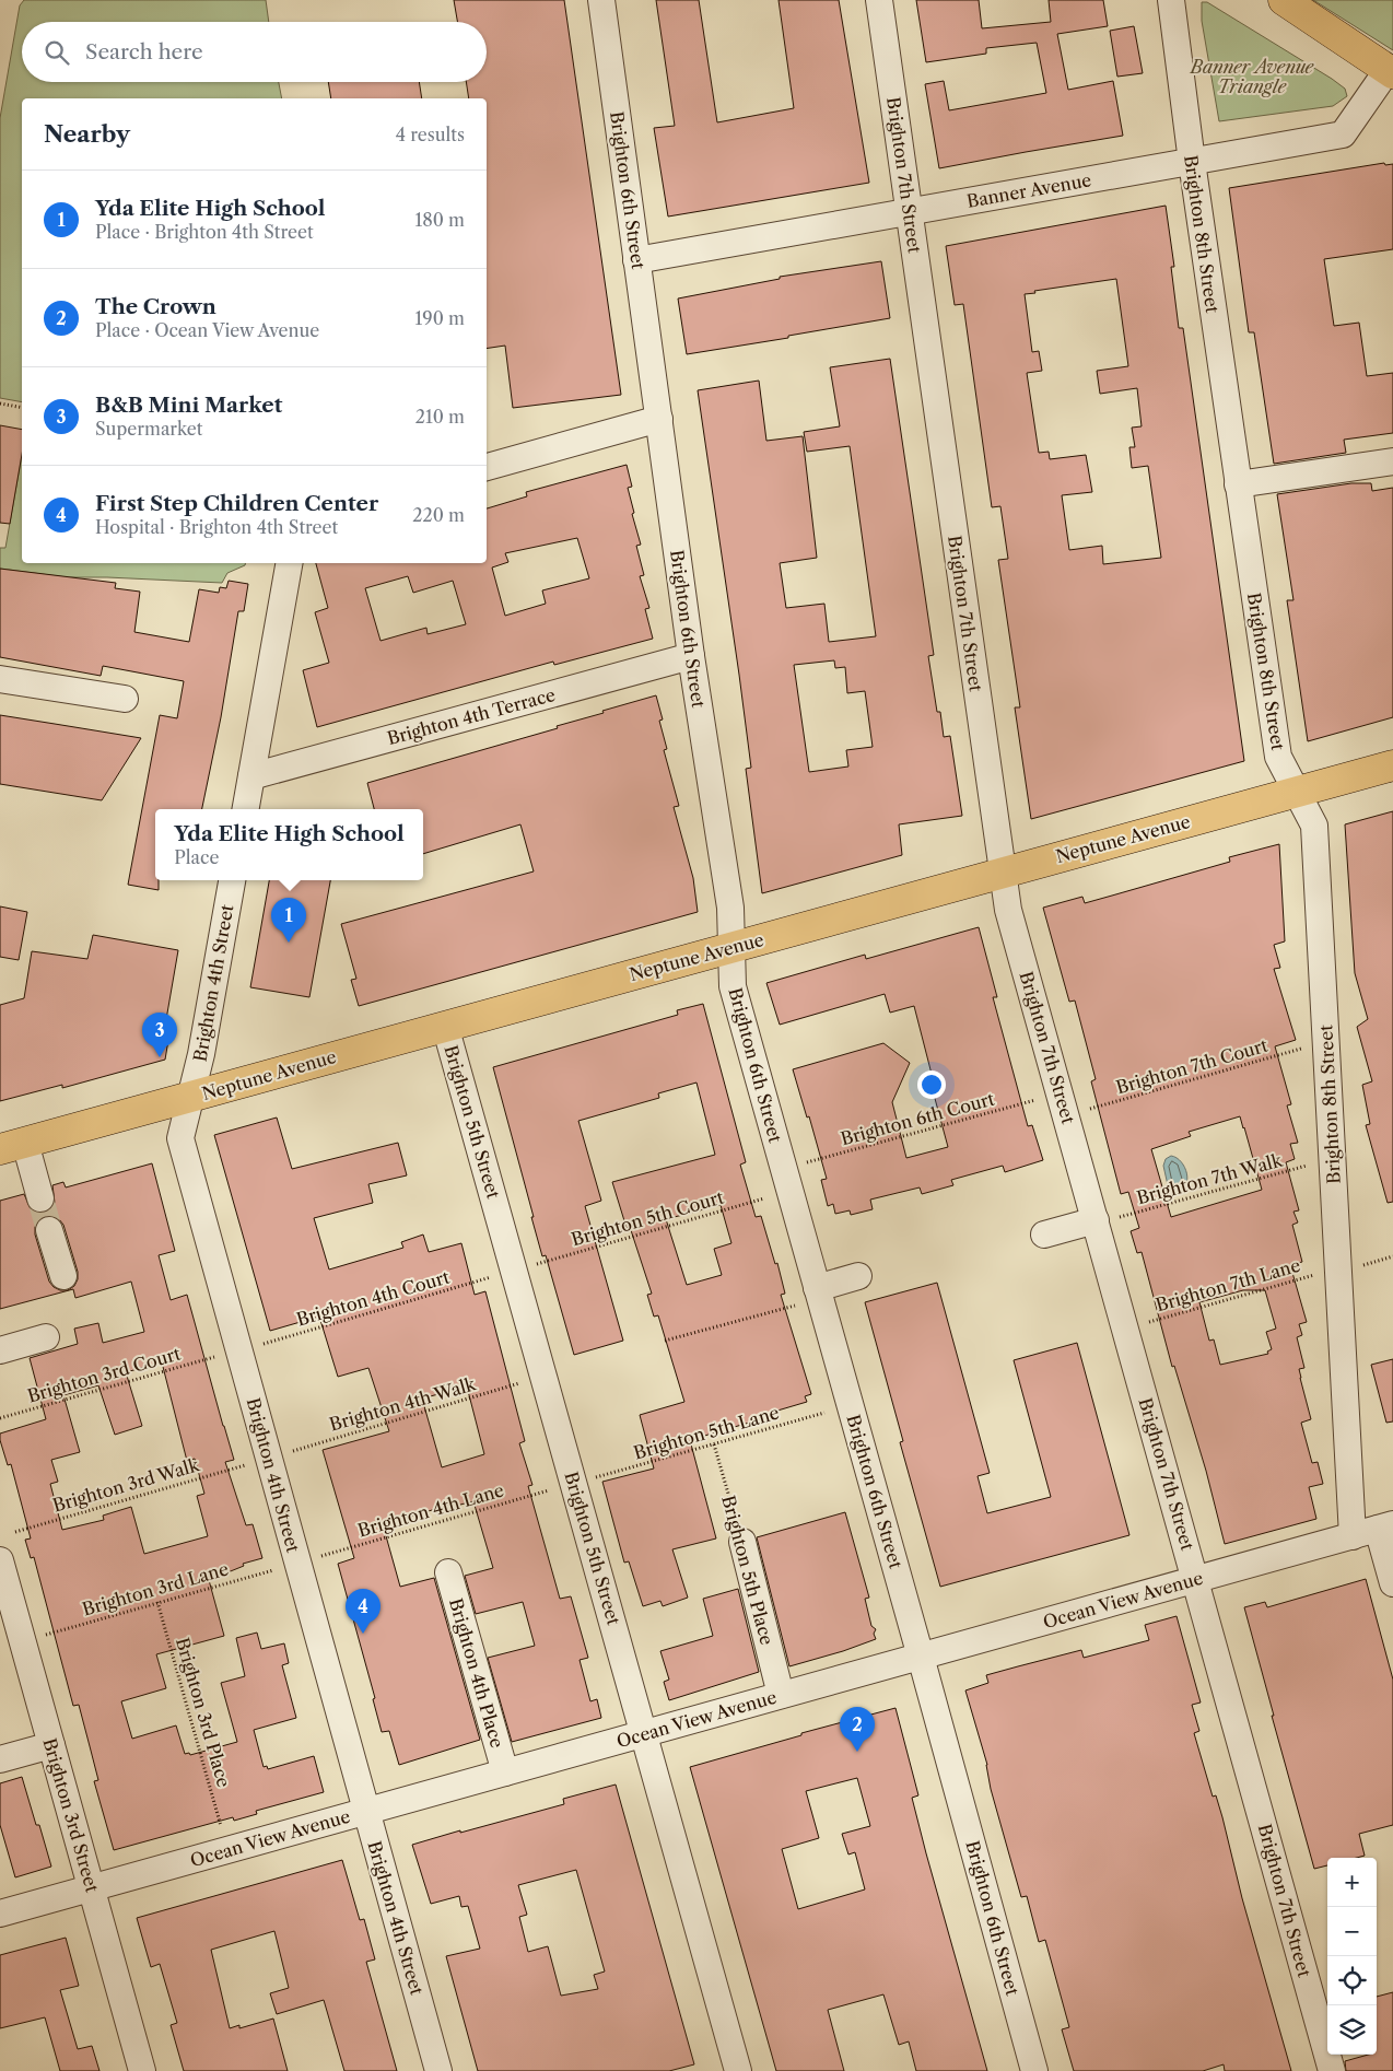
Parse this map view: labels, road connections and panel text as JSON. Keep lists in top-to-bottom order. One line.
{"streets":{"main road":["Neptune Avenue"],"street":["Brighton 7th Street","Brighton 6th Street","Banner Avenue","Brighton 8th Street","Brighton 4th Terrace","Brighton 4th Street","Brighton 5th Street","Brighton 5th Place","Ocean View Avenue","Brighton 4th Place","Brighton 3rd Street"],"path":["Brighton 7th Court","Brighton 6th Court","Brighton 7th Walk","Brighton 5th Court","Brighton 7th Lane","Brighton 4th Court","Brighton 3rd Court","Brighton 4th Walk","Brighton 5th Lane","Brighton 3rd Walk","Brighton 4th Lane","Brighton 3rd Lane","Brighton 3rd Place"]},"crossings":[["Brighton 7th Street","Banner Avenue"],["Brighton 7th Street","Neptune Avenue"],["Brighton 7th Street","Brighton 7th Walk"],["Brighton 7th Street","Ocean View Avenue"],["Brighton 6th Street","Banner Avenue"],["Brighton 6th Street","Brighton 4th Terrace"],["Brighton 6th Street","Neptune Avenue"],["Brighton 6th Street","Ocean View Avenue"],["Banner Avenue","Brighton 8th Street"],["Brighton 8th Street","Neptune Avenue"],["Brighton 8th Street","Ocean View Avenue"],["Neptune Avenue","Brighton 4th Street"],["Neptune Avenue","Brighton 5th Street"],["Brighton 4th Street","Ocean View Avenue"],["Brighton 5th Street","Ocean View Avenue"],["Brighton 5th Lane","Brighton 5th Place"],["Brighton 5th Place","Ocean View Avenue"],["Brighton 3rd Lane","Brighton 3rd Place"],["Ocean View Avenue","Brighton 4th Place"],["Ocean View Avenue","Brighton 3rd Street"]],"parks":["Banner Avenue Triangle"],"page":{"search":"Search here","heading":["Nearby","4 results"],"list":[{"mark":"1","name":"Yda Elite High School","note":"Place · Brighton 4th Street","value":"180 m"},{"mark":"2","name":"The Crown","note":"Place · Ocean View Avenue","value":"190 m"},{"mark":"3","name":"B&B Mini Market","note":"Supermarket","value":"210 m"},{"mark":"4","name":"First Step Children Center","note":"Hospital · Brighton 4th Street","value":"220 m"}],"popup":["Yda Elite High School","Place"],"pins":["1","3","4","2"],"map_buttons":["+","−"]}}
